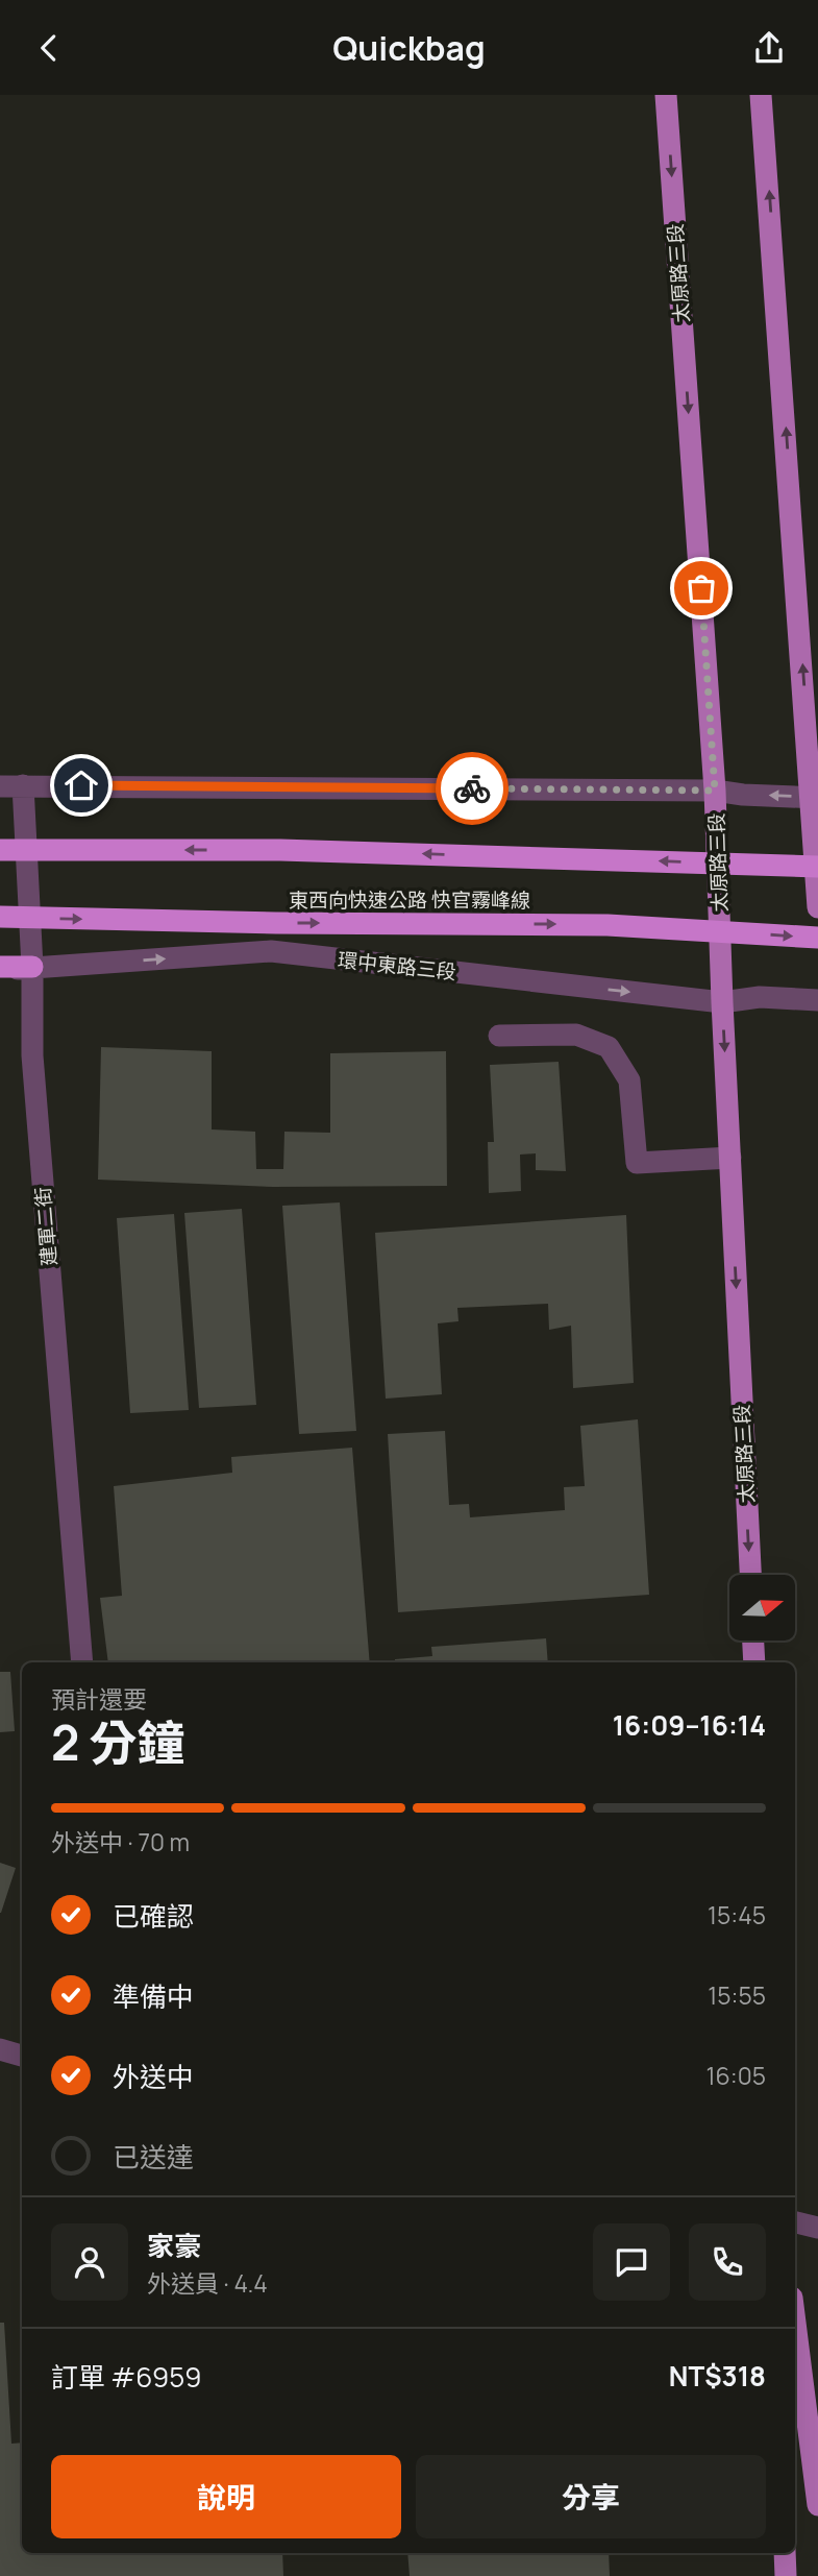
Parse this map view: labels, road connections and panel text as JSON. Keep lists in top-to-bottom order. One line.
{"streets":{"highway":["東西向快速公路 快官霧峰線"],"main road":["太原路三段"],"street":["環中東路三段","建軍二街"]},"crossings":[["太原路三段","環中東路三段"],["環中東路三段","建軍二街"]],"north":"right","page":{"header":"Quickbag","heading":["2 分鐘","預計還要","16:09–16:14"],"panel":["家豪","外送員 · 4.4","訂單 #6959","NT$318"],"bar":"外送中 · 70 m","list":[["已確認","15:45"],["準備中","15:55"],["外送中","16:05"],"已送達"],"buttons":["說明","分享"]}}
